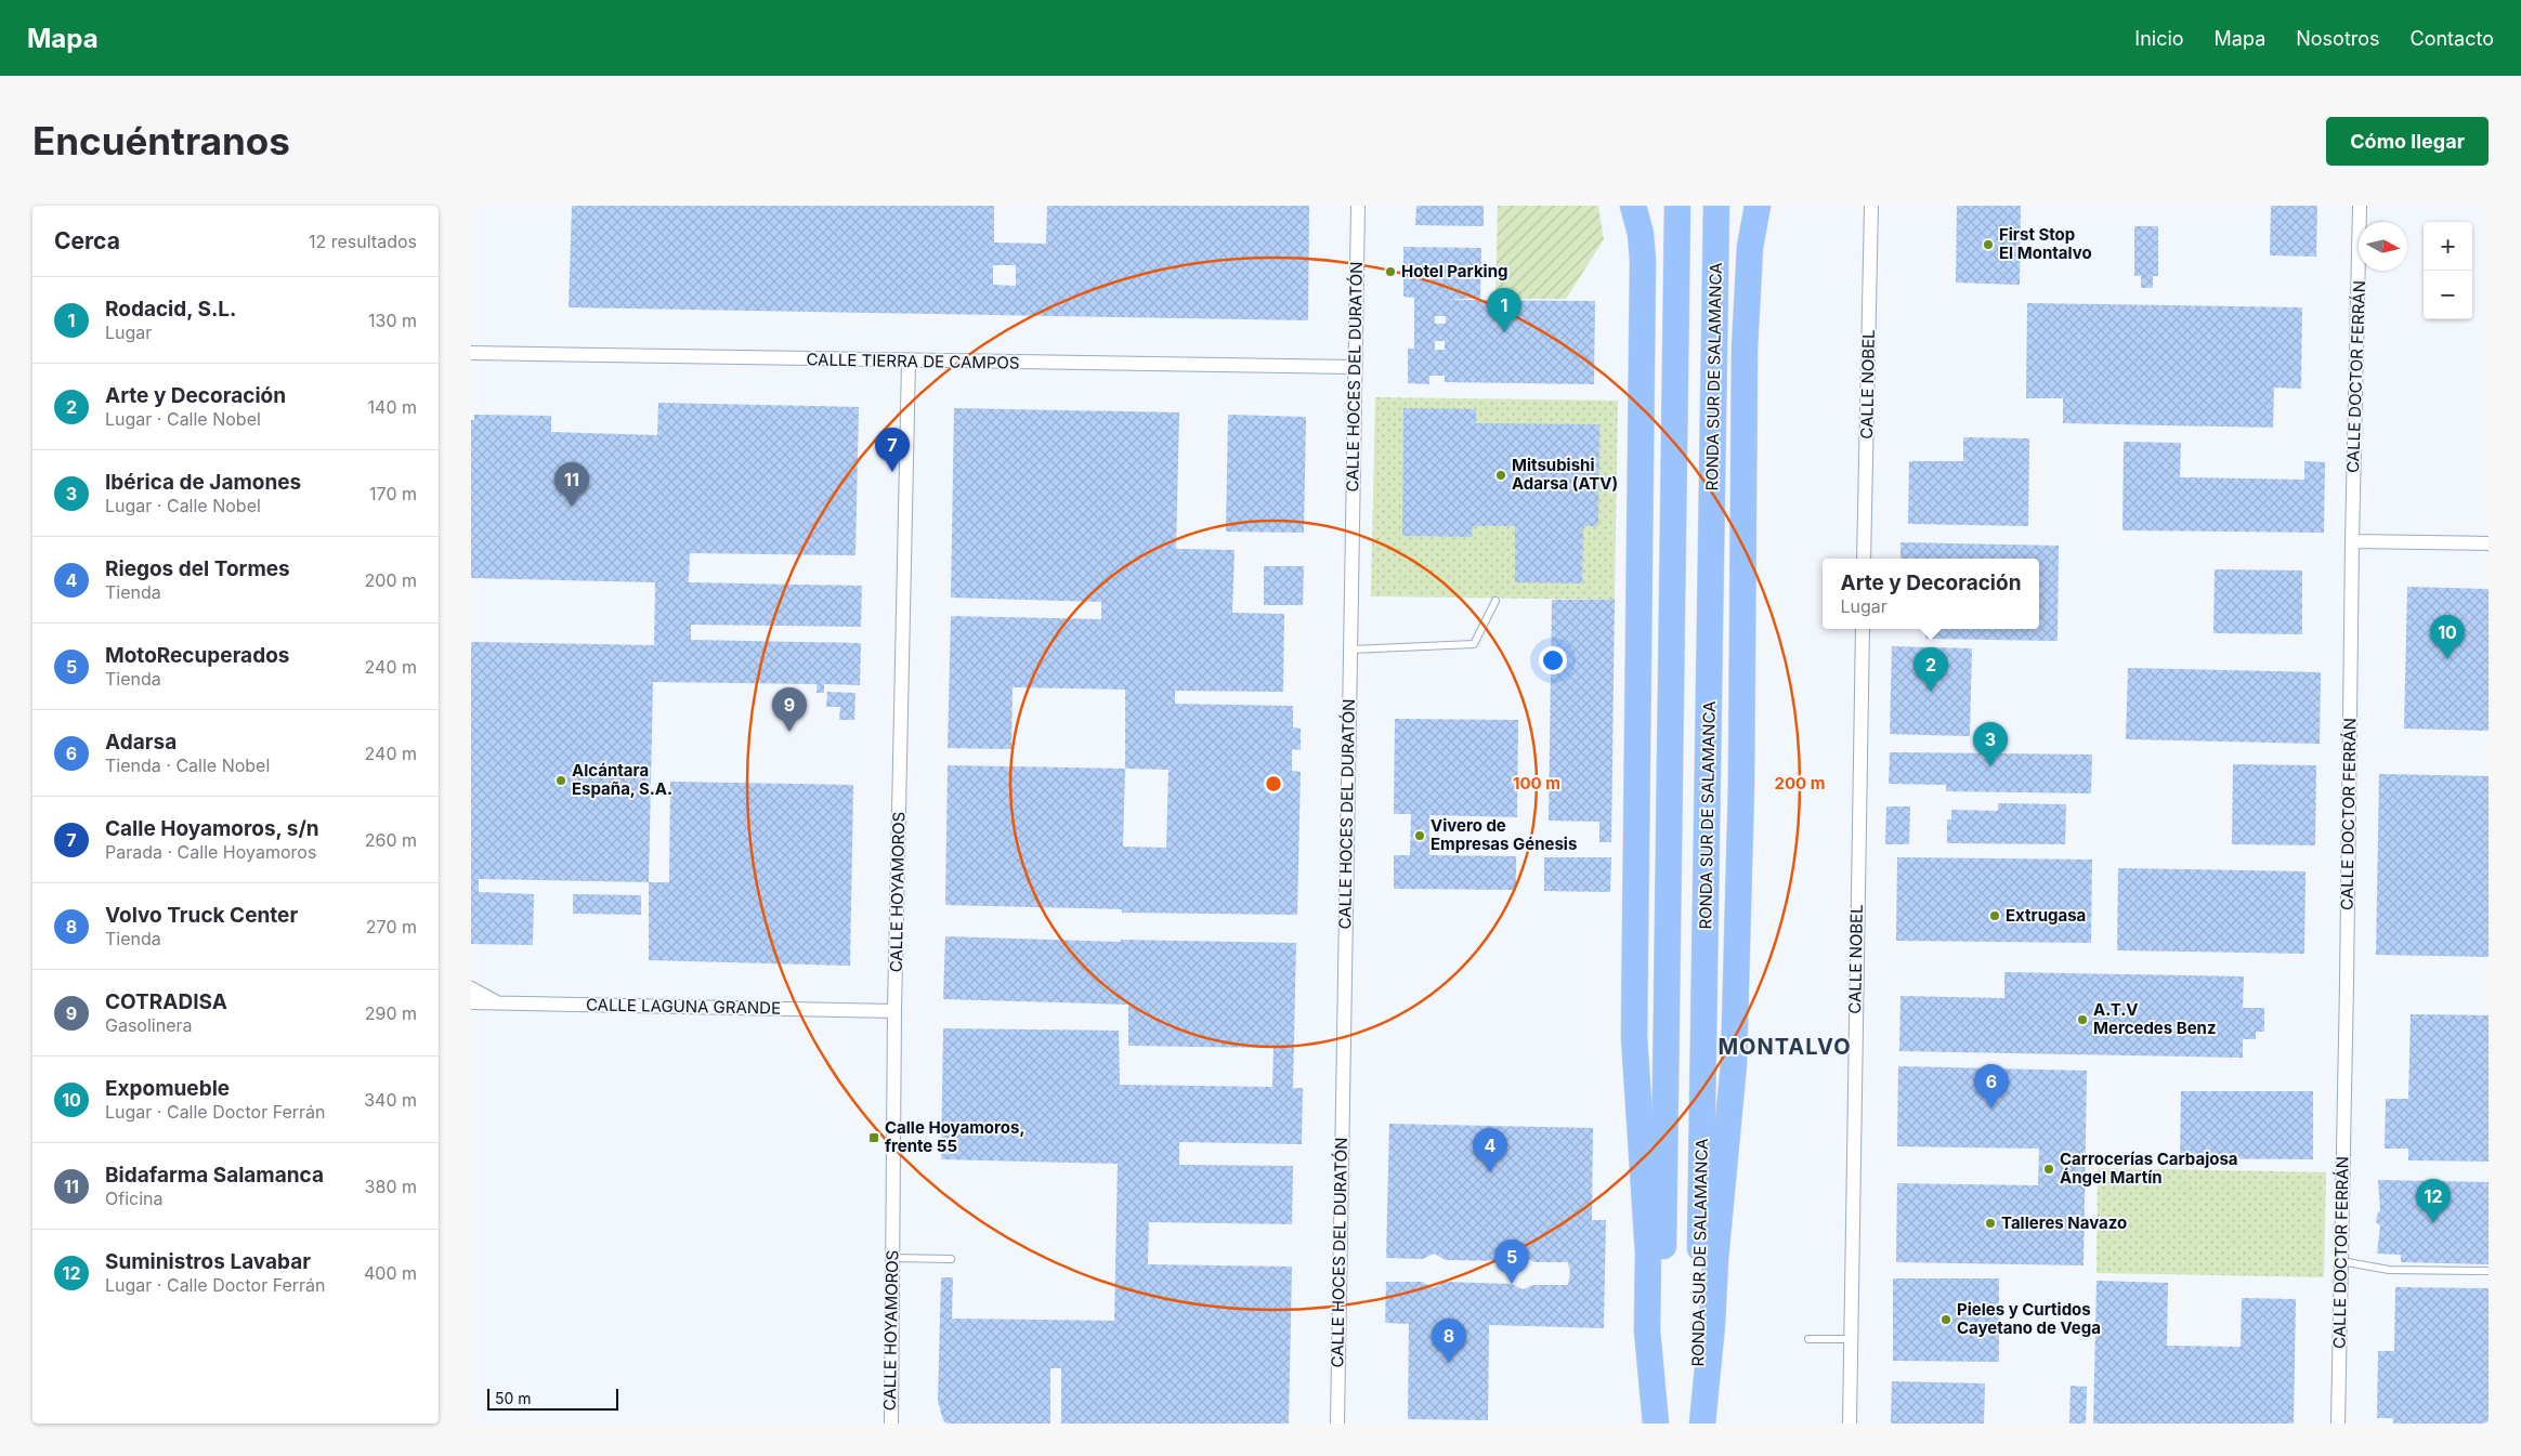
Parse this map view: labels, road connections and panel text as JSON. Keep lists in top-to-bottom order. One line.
{"streets":{"highway":["RONDA SUR DE SALAMANCA"],"street":["CALLE TIERRA DE CAMPOS","CALLE HOCES DEL DURATÓN","CALLE DOCTOR FERRÁN","CALLE NOBEL","CALLE HOYAMOROS","CALLE LAGUNA GRANDE"]},"crossings":[["CALLE TIERRA DE CAMPOS","CALLE HOCES DEL DURATÓN"],["CALLE TIERRA DE CAMPOS","CALLE HOYAMOROS"],["CALLE HOYAMOROS","CALLE LAGUNA GRANDE"]],"districts":["MONTALVO"],"places":{"other":["First Stop El Montalvo","Hotel Parking","Mitsubishi Adarsa (ATV)","Alcántara España, S.A.","Vivero de Empresas Génesis","Extrugasa","A.T.V Mercedes Benz","Carrocerías Carbajosa Ángel Martín","Talleres Navazo","Pieles y Curtidos Cayetano de Vega"],"transit":["Calle Hoyamoros, frente 55"]},"scale_bar":"50 m","north":"right","page":{"header":"Mapa","nav":["Inicio","Mapa","Nosotros","Contacto"],"buttons":"Cómo llegar","title":"Encuéntranos","heading":["Cerca","12 resultados"],"map_buttons":["+","−"],"list":[{"mark":"1","name":"Rodacid, S.L.","note":"Lugar","value":"130 m"},{"mark":"2","name":"Arte y Decoración","note":"Lugar · Calle Nobel","value":"140 m"},{"mark":"3","name":"Ibérica de Jamones","note":"Lugar · Calle Nobel","value":"170 m"},{"mark":"4","name":"Riegos del Tormes","note":"Tienda","value":"200 m"},{"mark":"5","name":"MotoRecuperados","note":"Tienda","value":"240 m"},{"mark":"6","name":"Adarsa","note":"Tienda · Calle Nobel","value":"240 m"},{"mark":"7","name":"Calle Hoyamoros, s/n","note":"Parada · Calle Hoyamoros","value":"260 m"},{"mark":"8","name":"Volvo Truck Center","note":"Tienda","value":"270 m"},{"mark":"9","name":"COTRADISA","note":"Gasolinera","value":"290 m"},{"mark":"10","name":"Expomueble","note":"Lugar · Calle Doctor Ferrán","value":"340 m"},{"mark":"11","name":"Bidafarma Salamanca","note":"Oficina","value":"380 m"},{"mark":"12","name":"Suministros Lavabar","note":"Lugar · Calle Doctor Ferrán","value":"400 m"}],"pins":["1","7","11","10","2","9","3","6","4","12","5","8"],"popup":["Arte y Decoración","Lugar"],"scale":"50 m"},"rings":["100 m","200 m"]}
